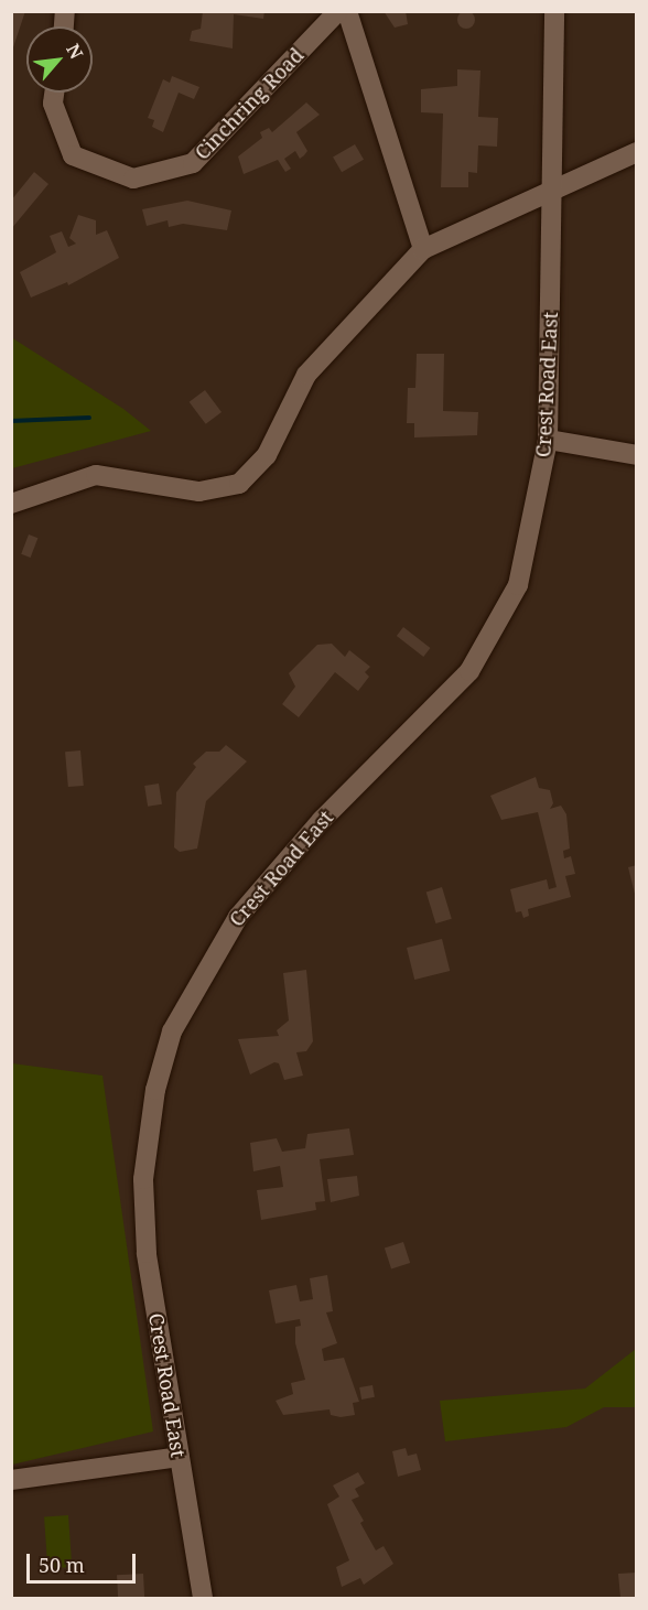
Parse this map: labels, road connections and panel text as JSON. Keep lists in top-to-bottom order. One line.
{"streets":{"street":["Cinchring Road","Crest Road East"]},"scale_bar":"50 m","north":"top right"}
